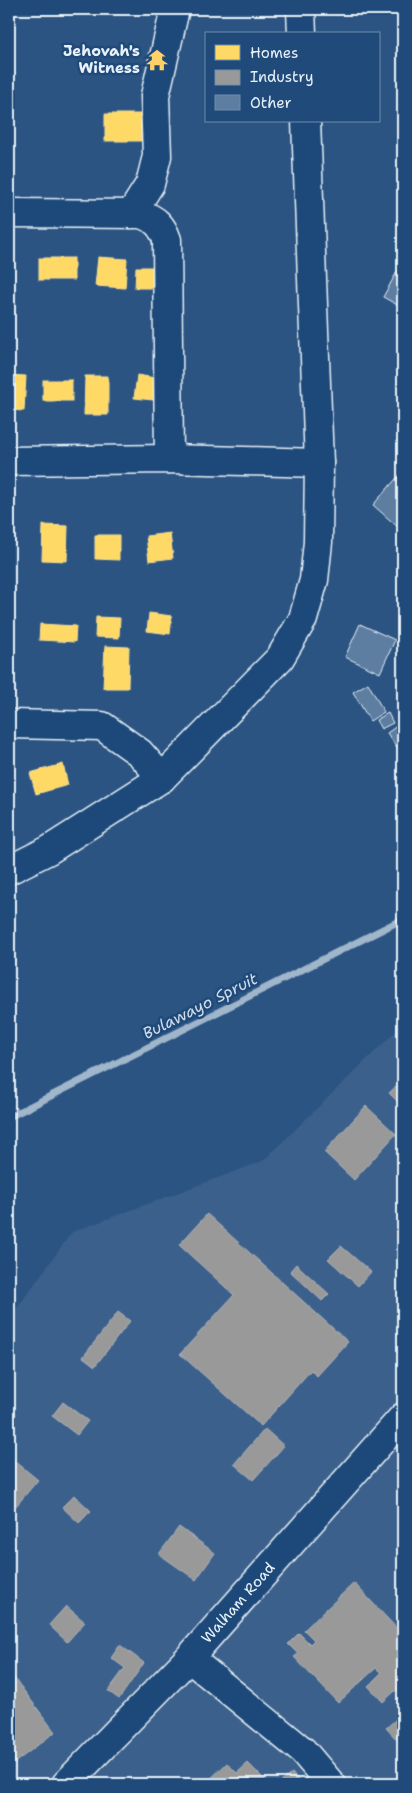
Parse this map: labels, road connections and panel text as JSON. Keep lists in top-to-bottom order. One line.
{"streets":{"street":["Walham Road"]},"water":["Bulawayo Spruit"],"places":{"temple":["Jehovah's Witness"]},"legend":["Homes","Industry","Other"]}
